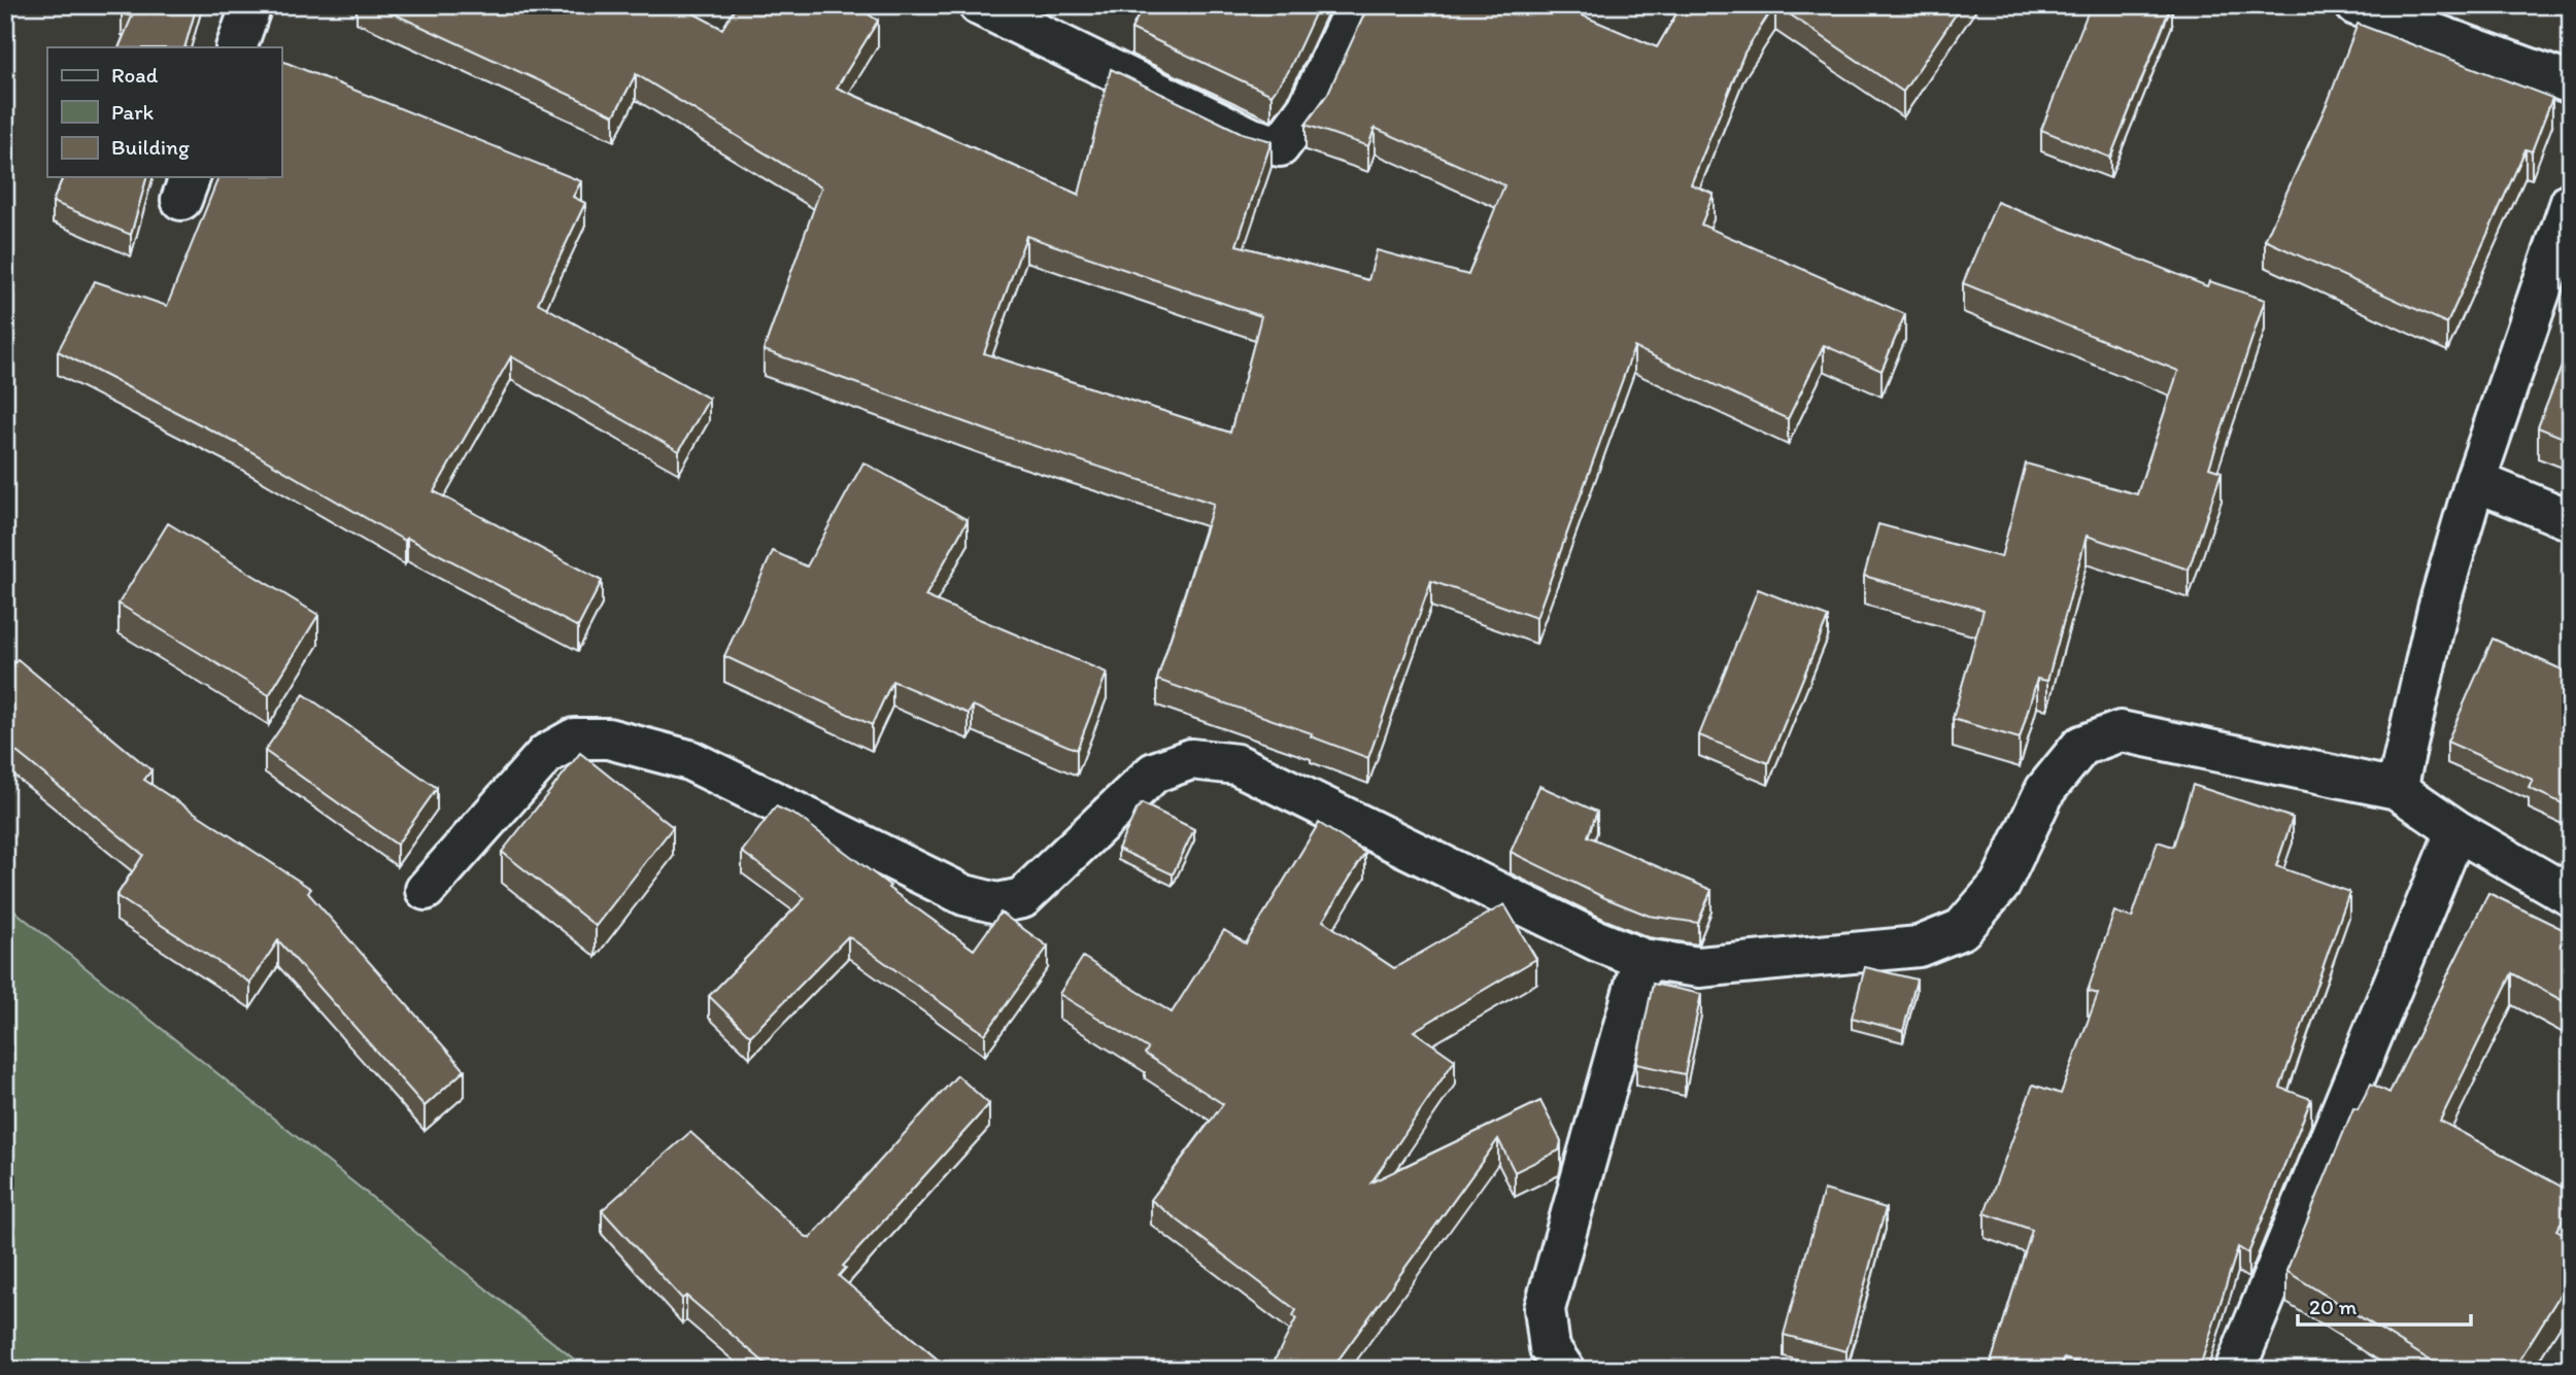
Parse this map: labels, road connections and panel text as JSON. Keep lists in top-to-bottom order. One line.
{"legend":["Road","Park","Building"],"scale_bar":"20 m"}
